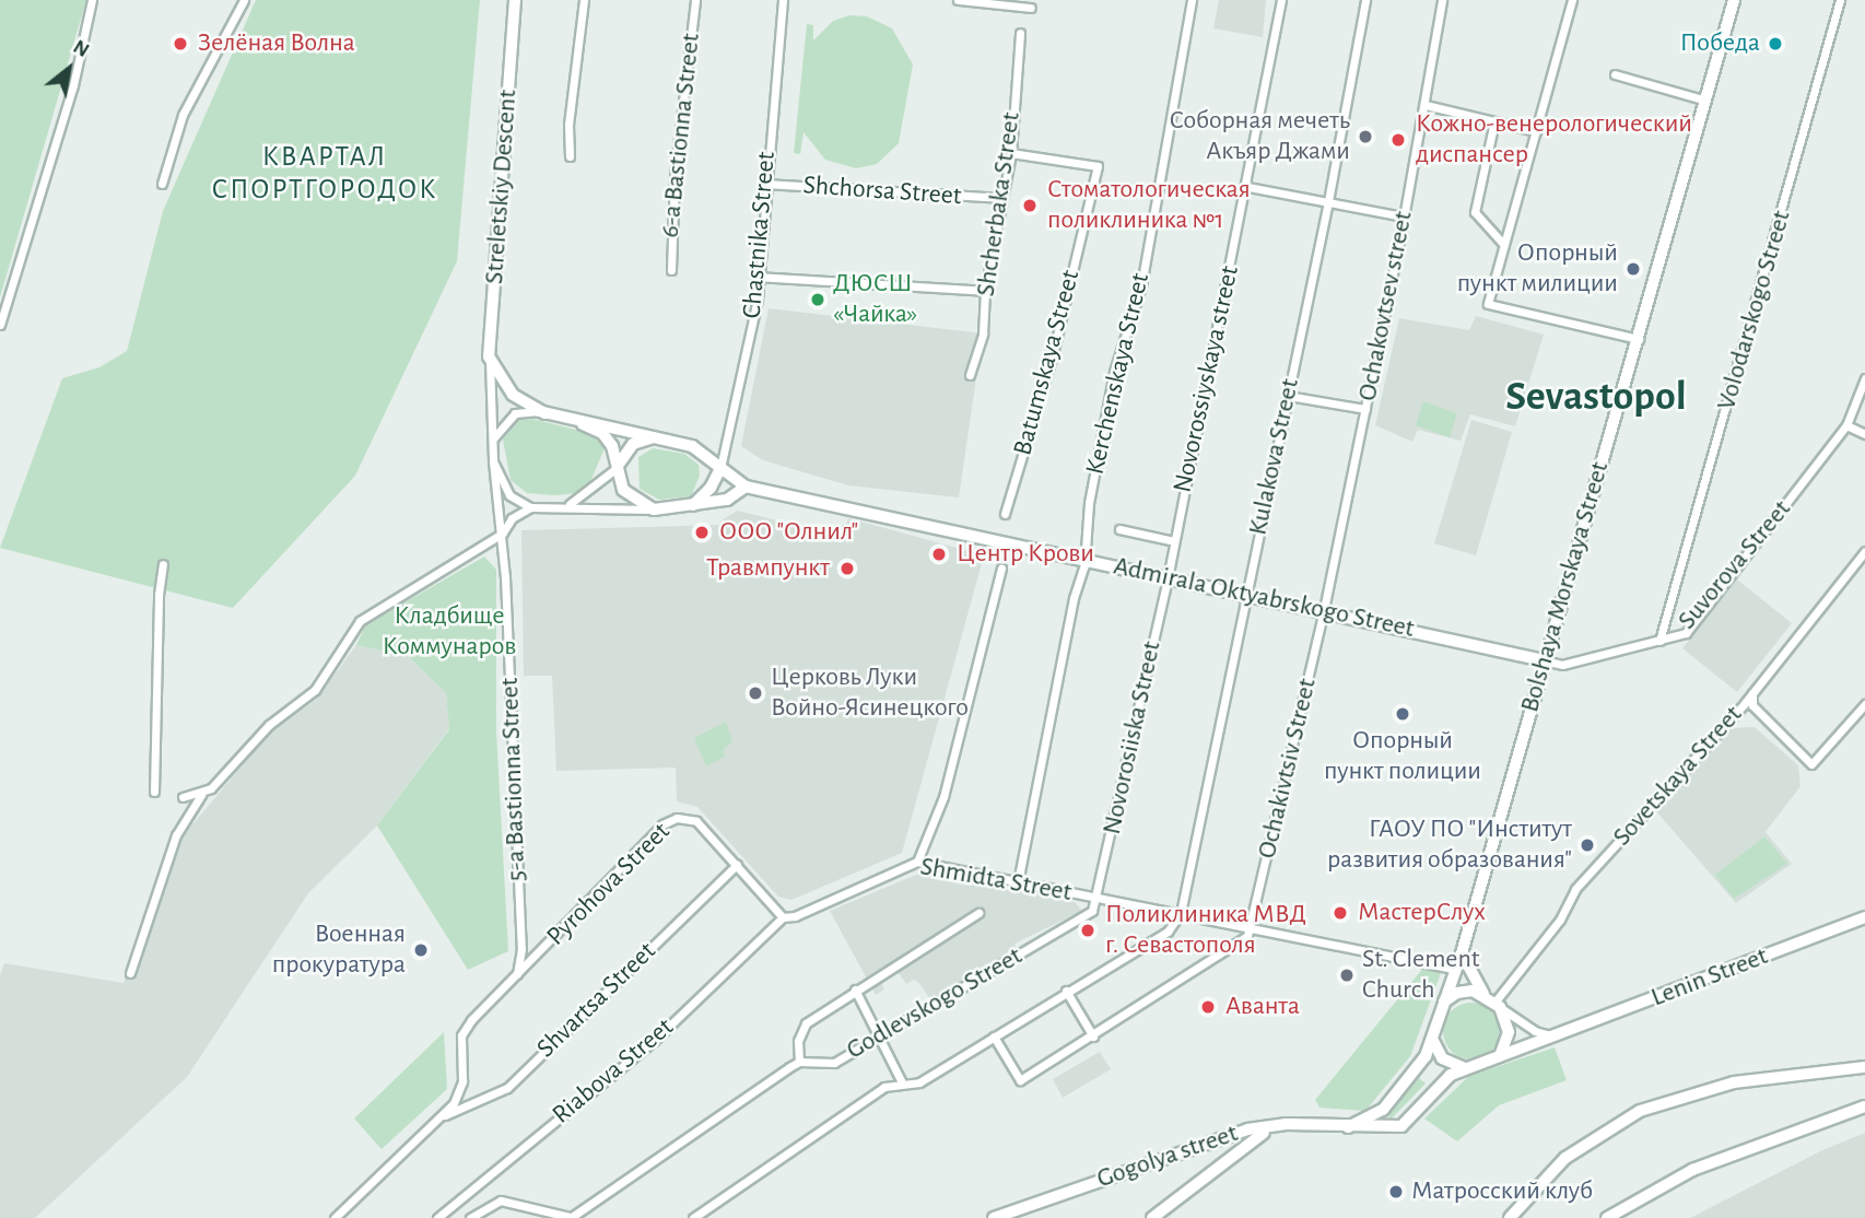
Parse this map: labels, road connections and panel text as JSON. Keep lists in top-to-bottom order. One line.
{"streets":{"main road":["Streletskiy Descent","Bolshaya Morskaya Street","Admirala Oktyabrskogo Street","Lenin Street","Gogolya street"],"street":["6-a Bastionna Street","Shchorsa Street","Shcherbaka Street","Chastnika Street","Ochakovtsev street","Volodarskogo Street","Batumskaya Street","Kerchenskaya Street","Novorossiyskaya street","Kulakova Street","Suvorova Street","Novorosiiska Street","Ochakivtsiv Street","Sovetskaya Street","5-a Bastionna Street","Shmidta Street","Pyrohova Street","Shvartsa Street","Godlevskogo Street","Riabova Street"]},"crossings":[["Streletskiy Descent","5-a Bastionna Street"],["Shchorsa Street","Shcherbaka Street"],["Shchorsa Street","Chastnika Street"],["Shcherbaka Street","Batumskaya Street"],["Chastnika Street","Admirala Oktyabrskogo Street"],["Ochakovtsev street","Admirala Oktyabrskogo Street"],["Ochakovtsev street","Ochakivtsiv Street"],["Volodarskogo Street","Suvorova Street"],["Kerchenskaya Street","Admirala Oktyabrskogo Street"],["Kerchenskaya Street","Shmidta Street"],["Novorossiyskaya street","Admirala Oktyabrskogo Street"],["Novorossiyskaya street","Novorosiiska Street"],["Kulakova Street","Admirala Oktyabrskogo Street"],["Kulakova Street","Shmidta Street"],["Suvorova Street","Bolshaya Morskaya Street"],["Suvorova Street","Admirala Oktyabrskogo Street"],["Bolshaya Morskaya Street","Admirala Oktyabrskogo Street"],["Bolshaya Morskaya Street","Sovetskaya Street"],["Bolshaya Morskaya Street","Shmidta Street"],["Bolshaya Morskaya Street","Lenin Street"],["Bolshaya Morskaya Street","Gogolya street"],["Admirala Oktyabrskogo Street","Novorosiiska Street"],["Admirala Oktyabrskogo Street","Ochakivtsiv Street"],["Novorosiiska Street","Shmidta Street"],["Novorosiiska Street","Godlevskogo Street"],["Ochakivtsiv Street","Shmidta Street"],["Sovetskaya Street","Lenin Street"],["Sovetskaya Street","Gogolya street"],["5-a Bastionna Street","Pyrohova Street"],["Shmidta Street","Godlevskogo Street"],["Shmidta Street","Riabova Street"],["Pyrohova Street","Shvartsa Street"],["Lenin Street","Gogolya street"]],"districts":["КВАРТАЛ СПОРТГОРОДОК","Sevastopol"],"parks":["Кладбище Коммунаров"],"places":["Зелёная Волна","Победа","Соборная мечеть Акъяр Джами","Кожно-венерологический диспансер","Стоматологическая поликлиника №1","Опорный пункт милиции","ДЮСШ «Чайка»","ООО \"Олнил\"","Центр Крови","Травмпункт","Церковь Луки Войно-Ясинецкого","Опорный пункт полиции","ГАОУ ПО \"Институт развития образования\"","МастерСлух","Поликлиника МВД г. Севастополя","Военная прокуратура","St. Clement Church","Аванта","Матросский клуб"],"north":"top right"}
